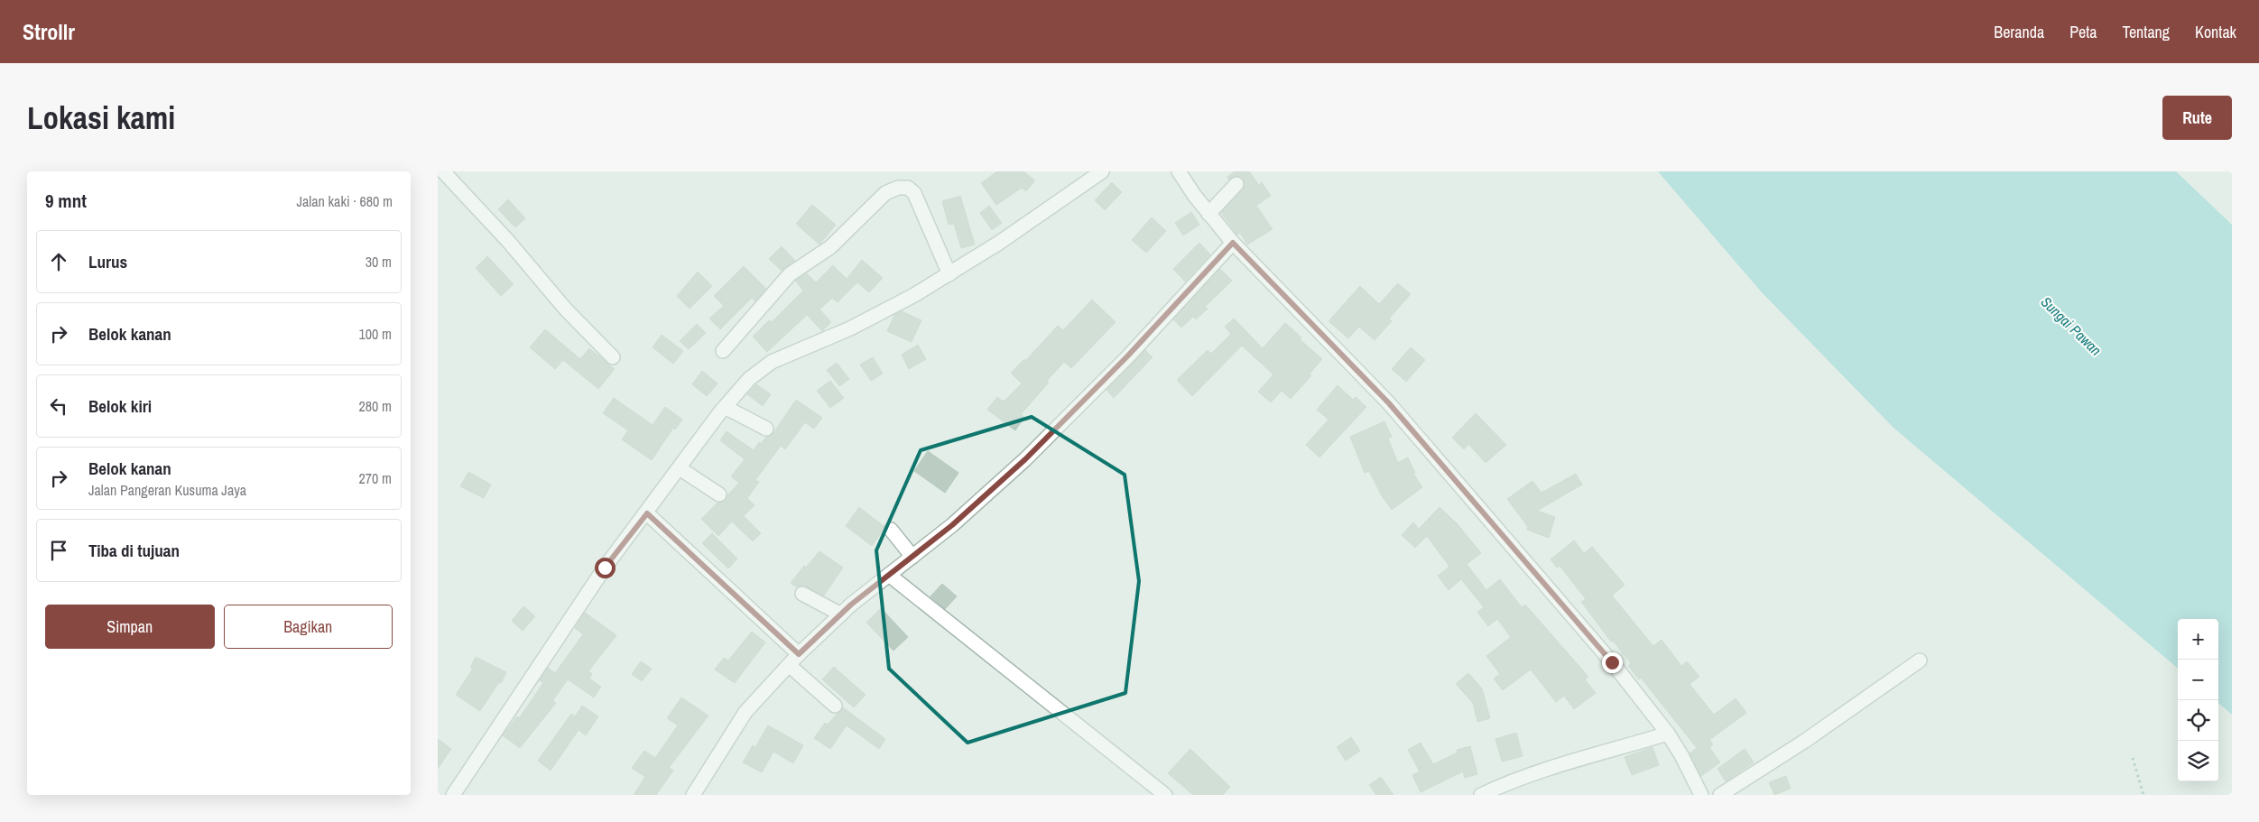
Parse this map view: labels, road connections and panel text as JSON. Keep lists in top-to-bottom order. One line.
{"water":["Sungai Pawan"],"page":{"header":"Strollr","nav":["Beranda","Peta","Tentang","Kontak"],"buttons":["Rute",["Simpan","Bagikan"]],"title":"Lokasi kami","heading":["9 mnt","Jalan kaki · 680 m"],"list":[["Lurus","30 m"],["Belok kanan","100 m"],["Belok kiri","280 m"],["Belok kanan","Jalan Pangeran Kusuma Jaya","270 m"],"Tiba di tujuan"],"map_buttons":["+","−"]}}
